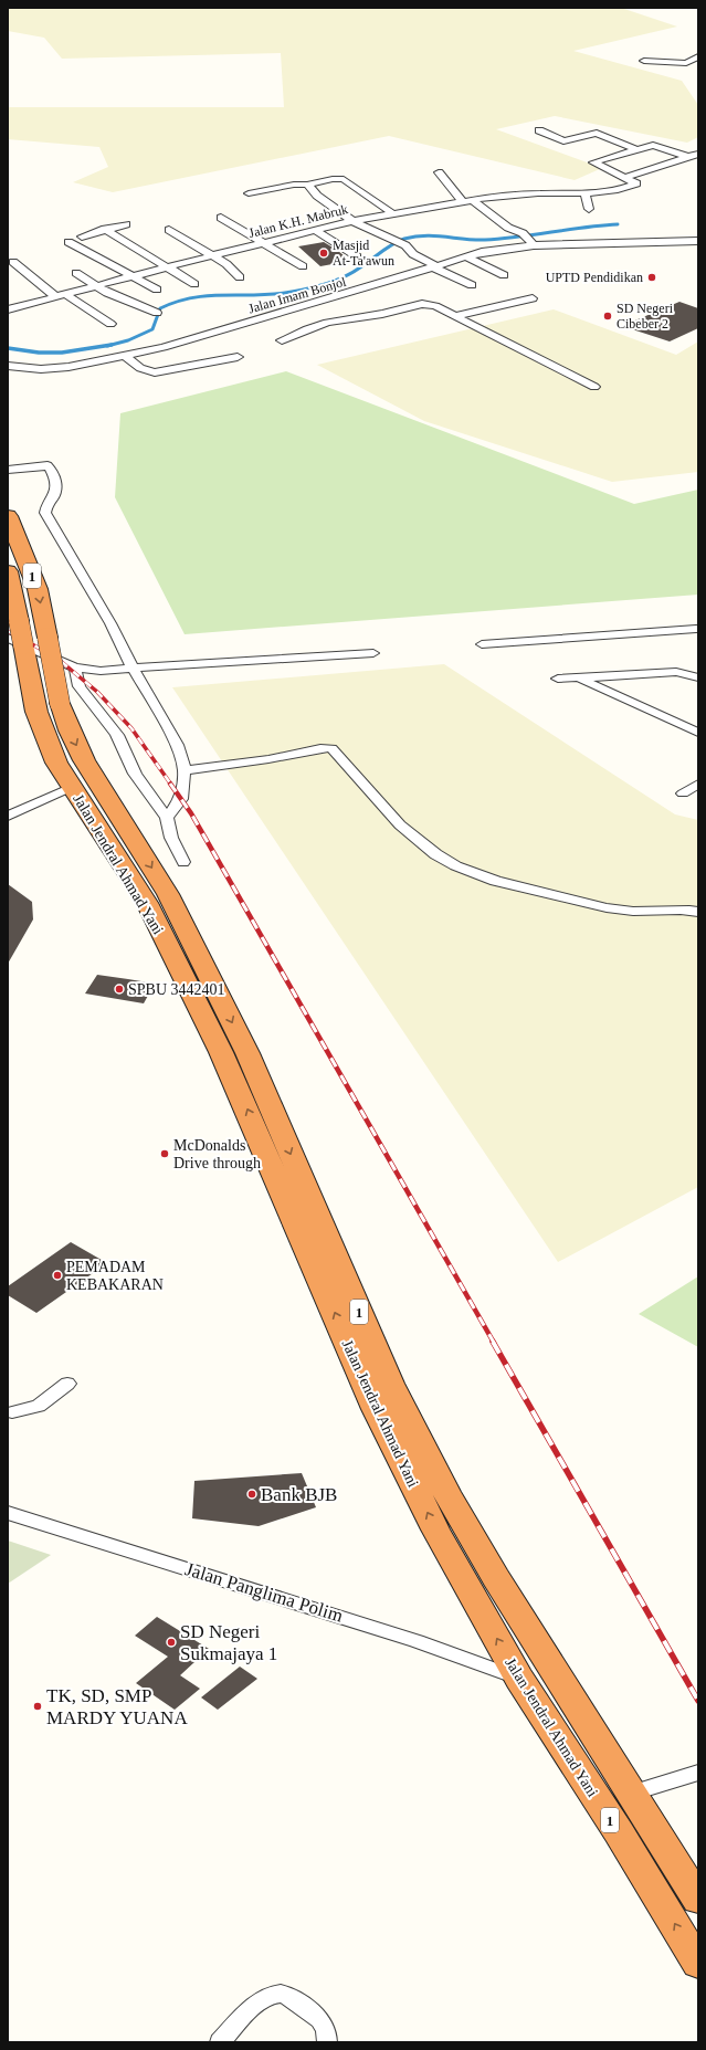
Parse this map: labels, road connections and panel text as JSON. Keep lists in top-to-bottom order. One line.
{"streets":{"highway":["1","Jalan Jendral Ahmad Yani"],"street":["Jalan K.H. Mabruk","Jalan Imam Bonjol","Jalan Panglima Polim"]},"crossings":[["Jalan Jendral Ahmad Yani","Jalan Panglima Polim"]],"places":["Masjid At-Ta'awun","UPTD Pendidikan","SD Negeri Cibeber 2","SPBU 3442401","McDonalds Drive through","PEMADAM KEBAKARAN","Bank BJB","SD Negeri Sukmajaya 1","TK, SD, SMP MARDY YUANA"]}
